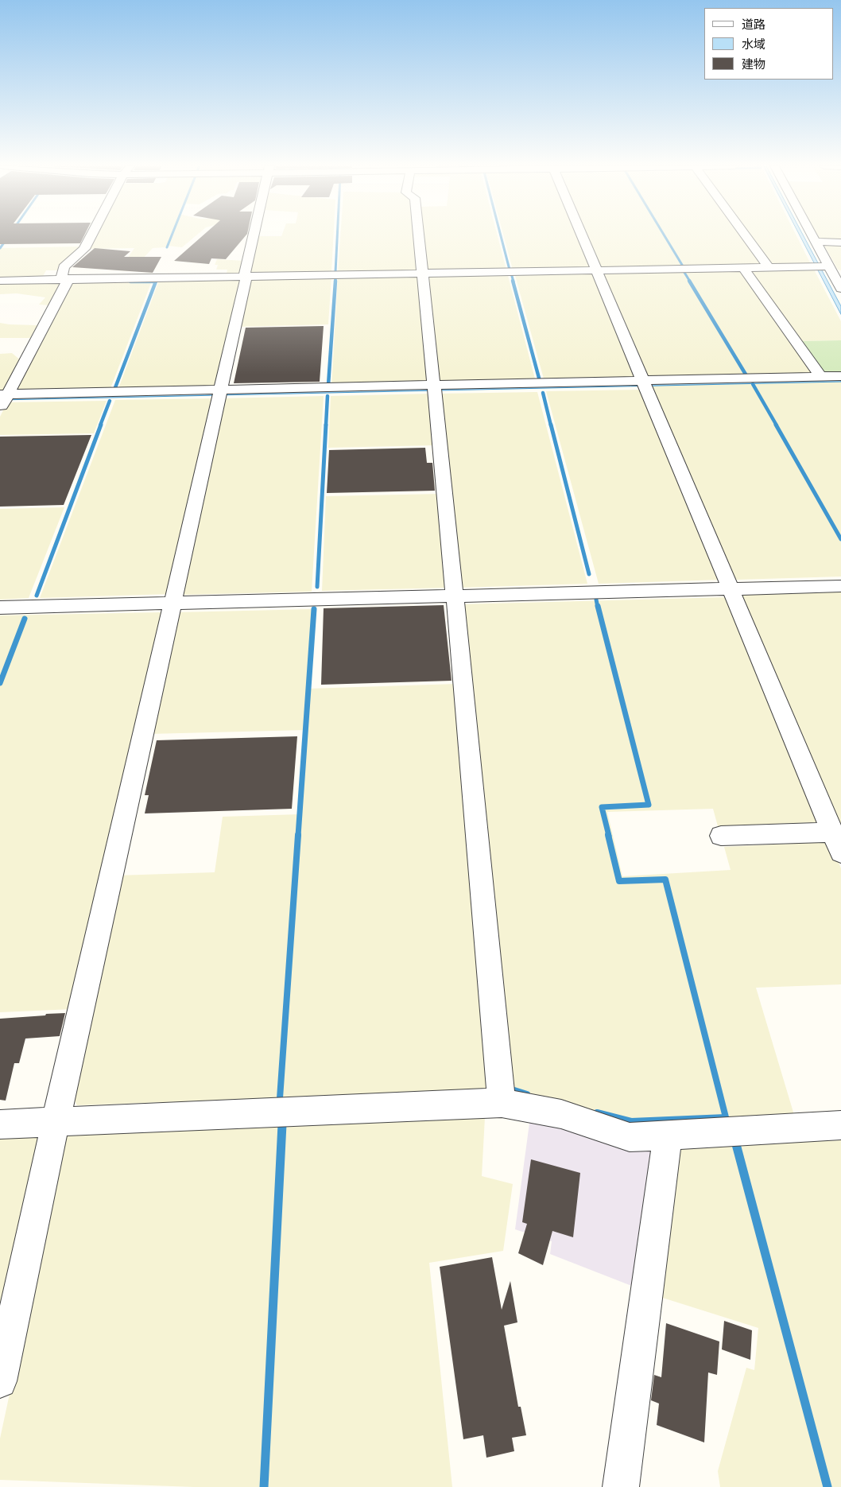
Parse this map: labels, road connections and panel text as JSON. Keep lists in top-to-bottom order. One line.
{"legend":["道路","水域","建物"]}
